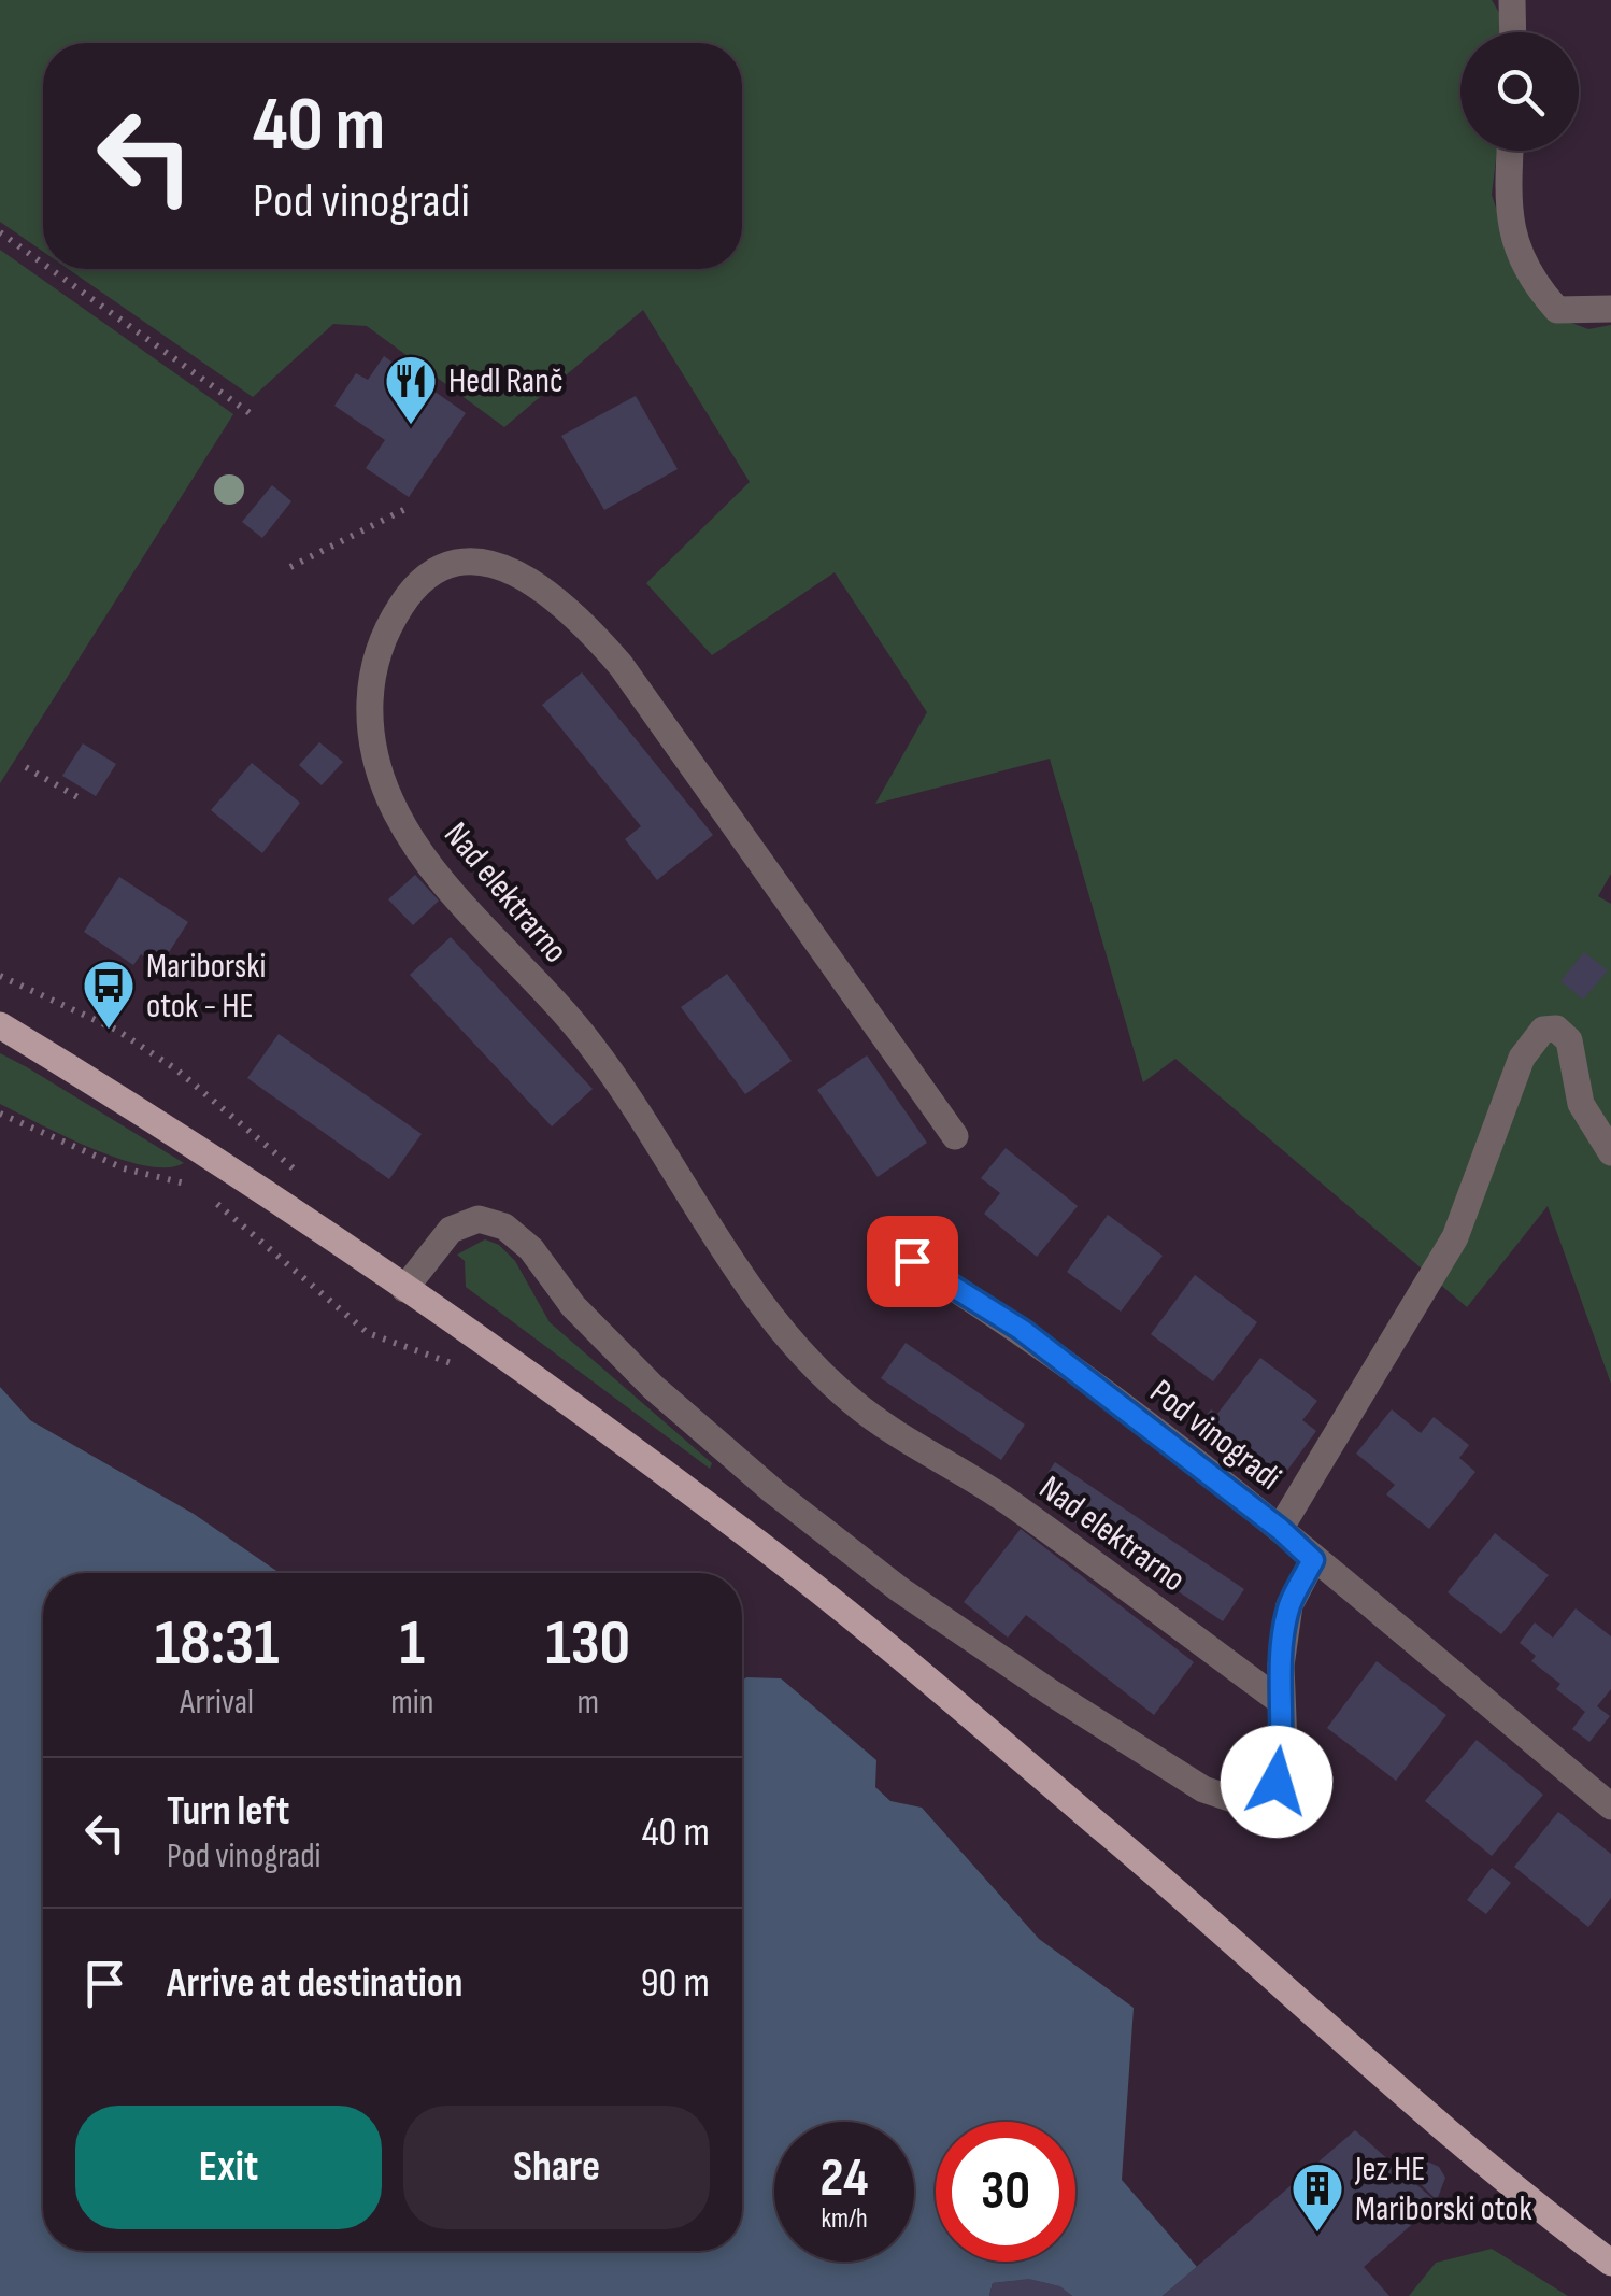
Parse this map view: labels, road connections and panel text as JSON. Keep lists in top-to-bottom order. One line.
{"streets":{"street":["Nad elektrarno","Pod vinogradi"]},"places":{"restaurant":["Hedl Ranč"],"bus stop":["Mariborski otok - HE"],"building":["Jez HE Mariborski otok"]},"page":{"turn":["40 m","Pod vinogradi"],"eta":["18:31","Arrival","1","min","130","m"],"list":[{"name":"Turn left","note":"Pod vinogradi","value":"40 m"},{"name":"Arrive at destination","value":"90 m"}],"buttons":["Exit","Share"],"speed":"24 km/h","limit":"30"}}
